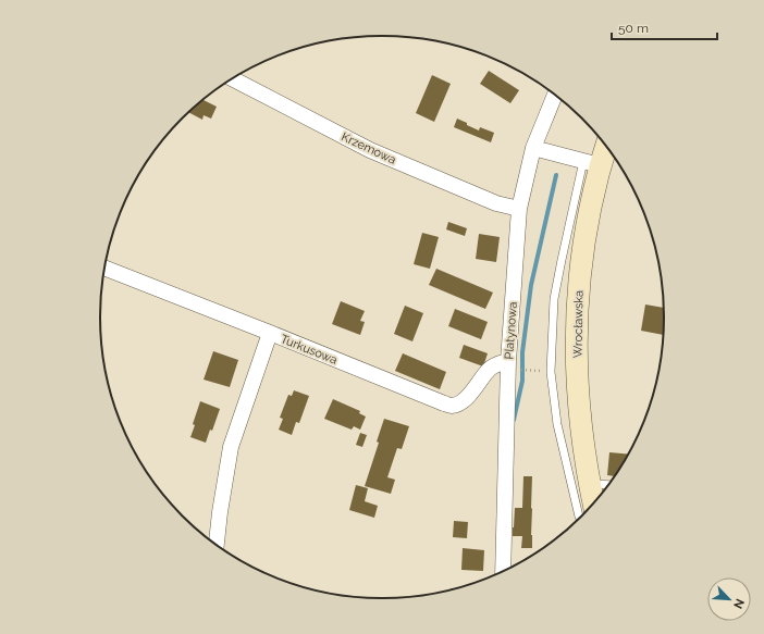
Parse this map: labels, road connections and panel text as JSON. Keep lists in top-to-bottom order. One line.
{"streets":{"main road":["Wrocławska"],"street":["Krzemowa","Platynowa","Turkusowa"]},"crossings":[["Krzemowa","Platynowa"],["Platynowa","Turkusowa"]],"scale_bar":"50 m","north":"bottom right"}
